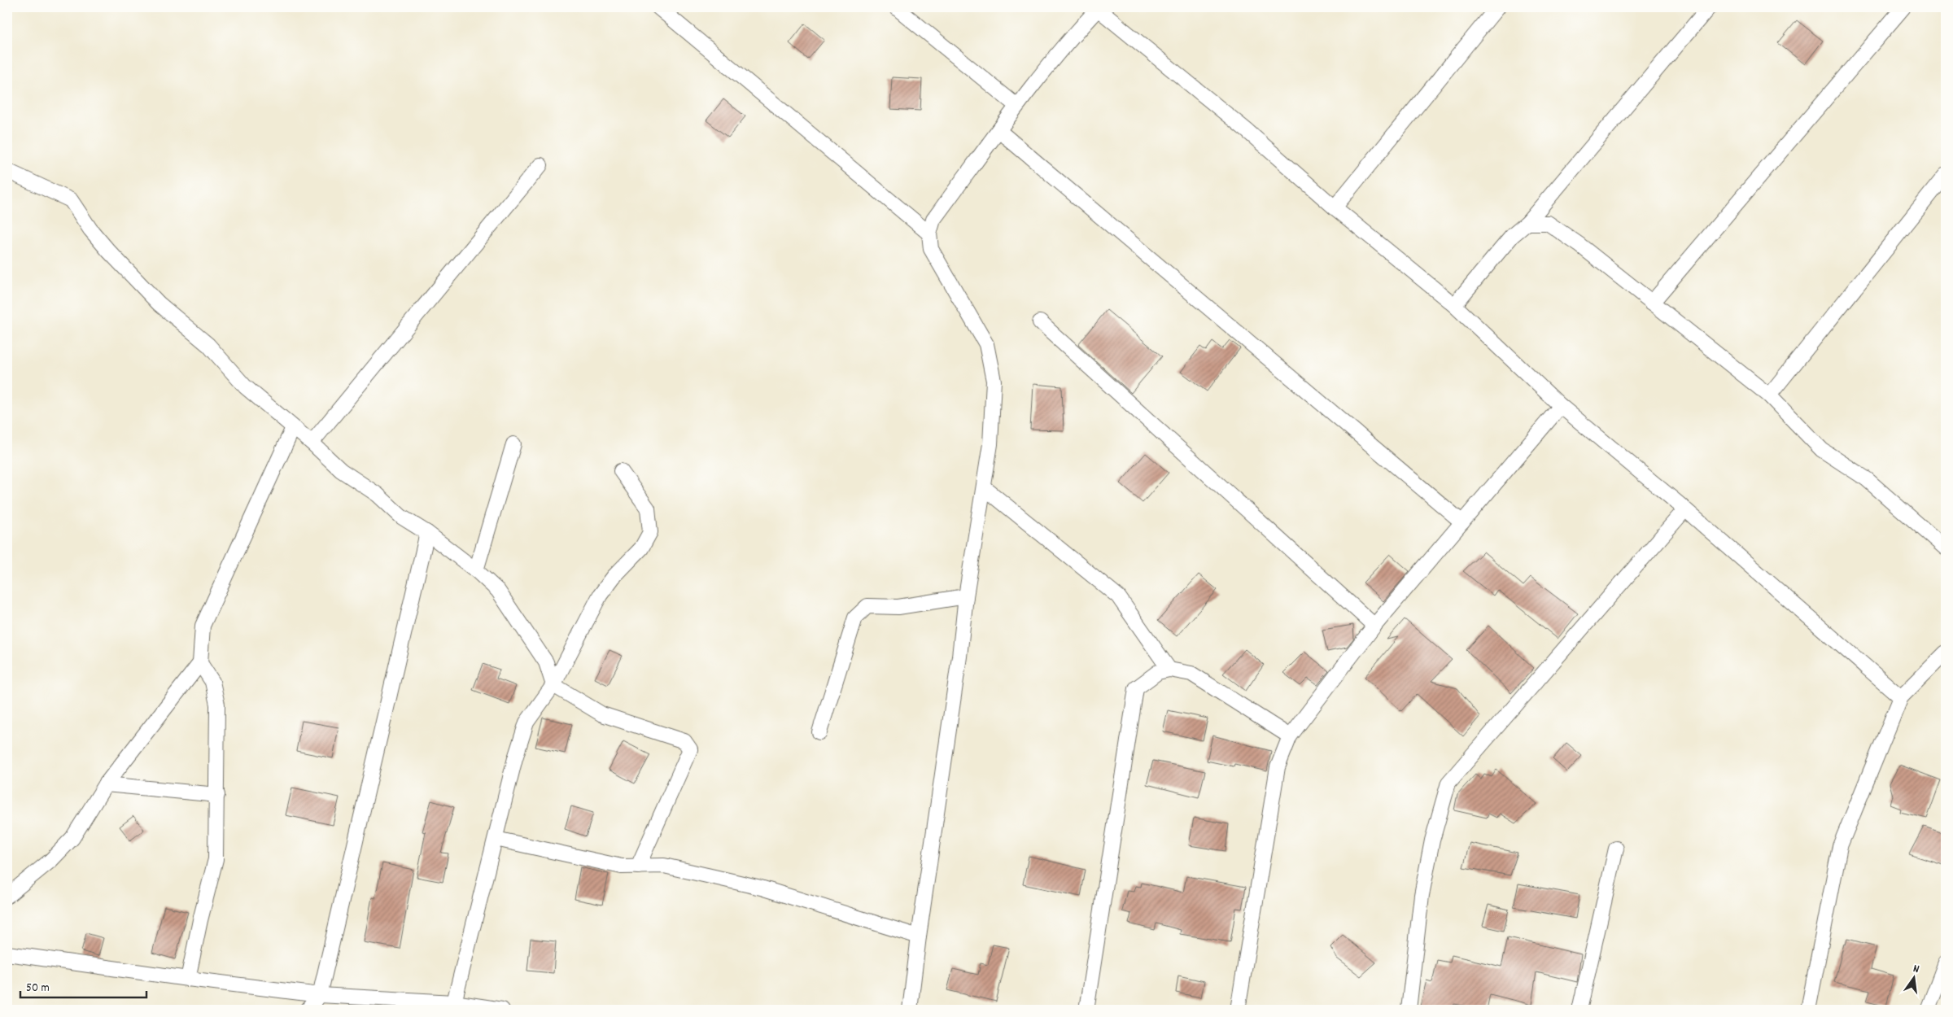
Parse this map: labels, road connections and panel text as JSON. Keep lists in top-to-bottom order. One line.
{"scale_bar":"50 m","north":"top"}
